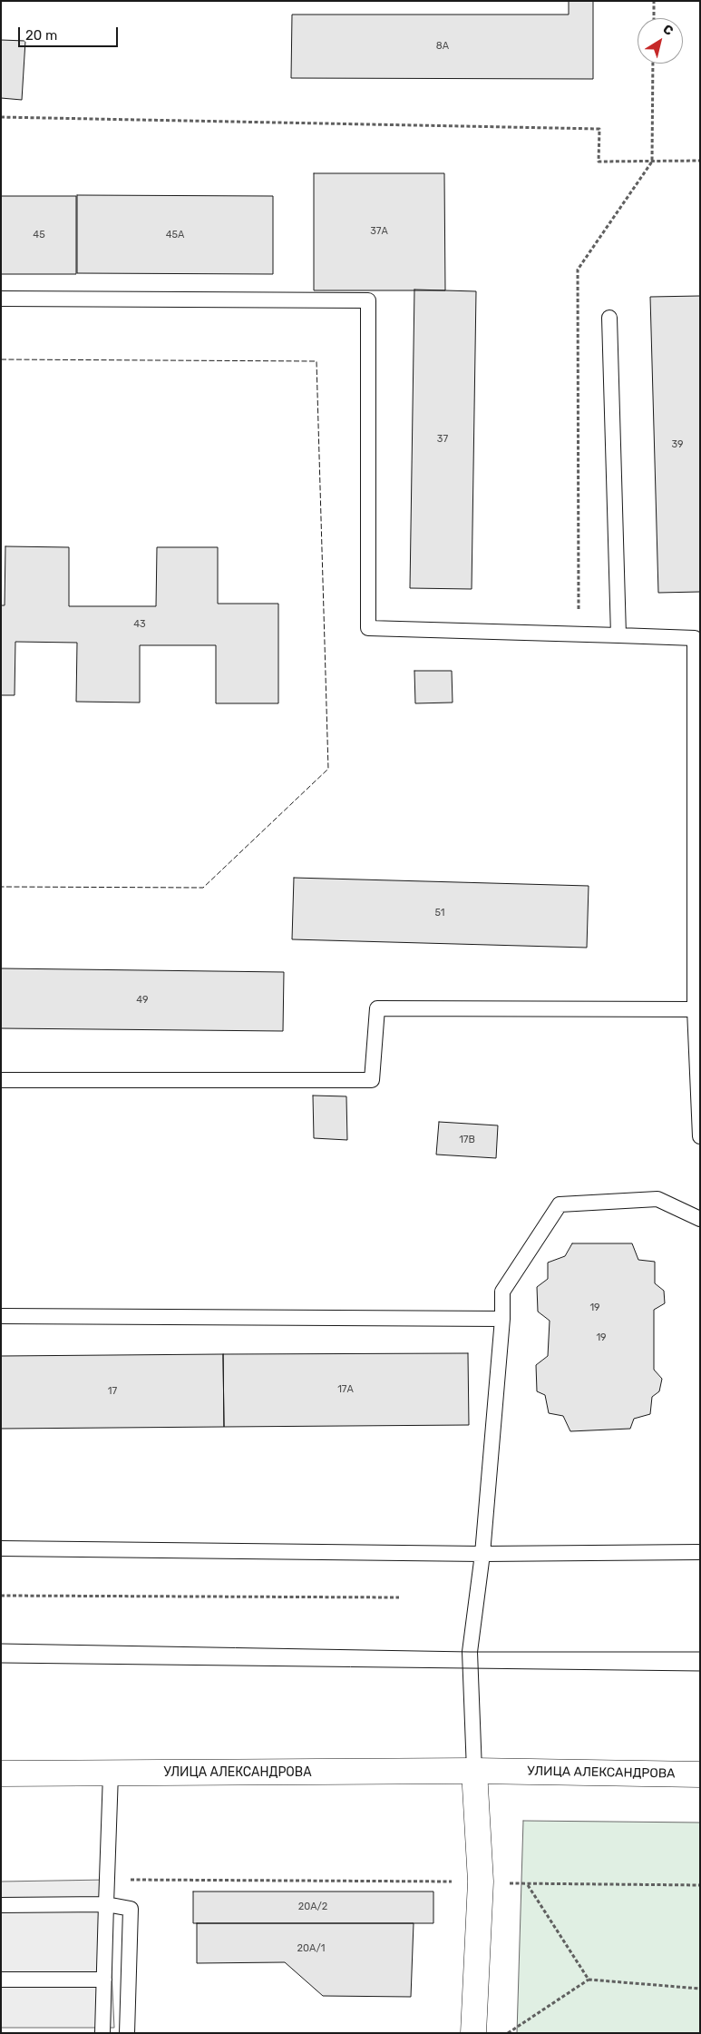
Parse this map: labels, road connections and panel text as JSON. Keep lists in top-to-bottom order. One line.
{"streets":{"main road":["УЛИЦА АЛЕКСАНДРОВА"]},"house_numbers":["8А","37А","45","45А","37","39","43","51","49","17В","19","19","17А","17","20А/2","20А/1"],"scale_bar":"20 m","north":"top right"}
